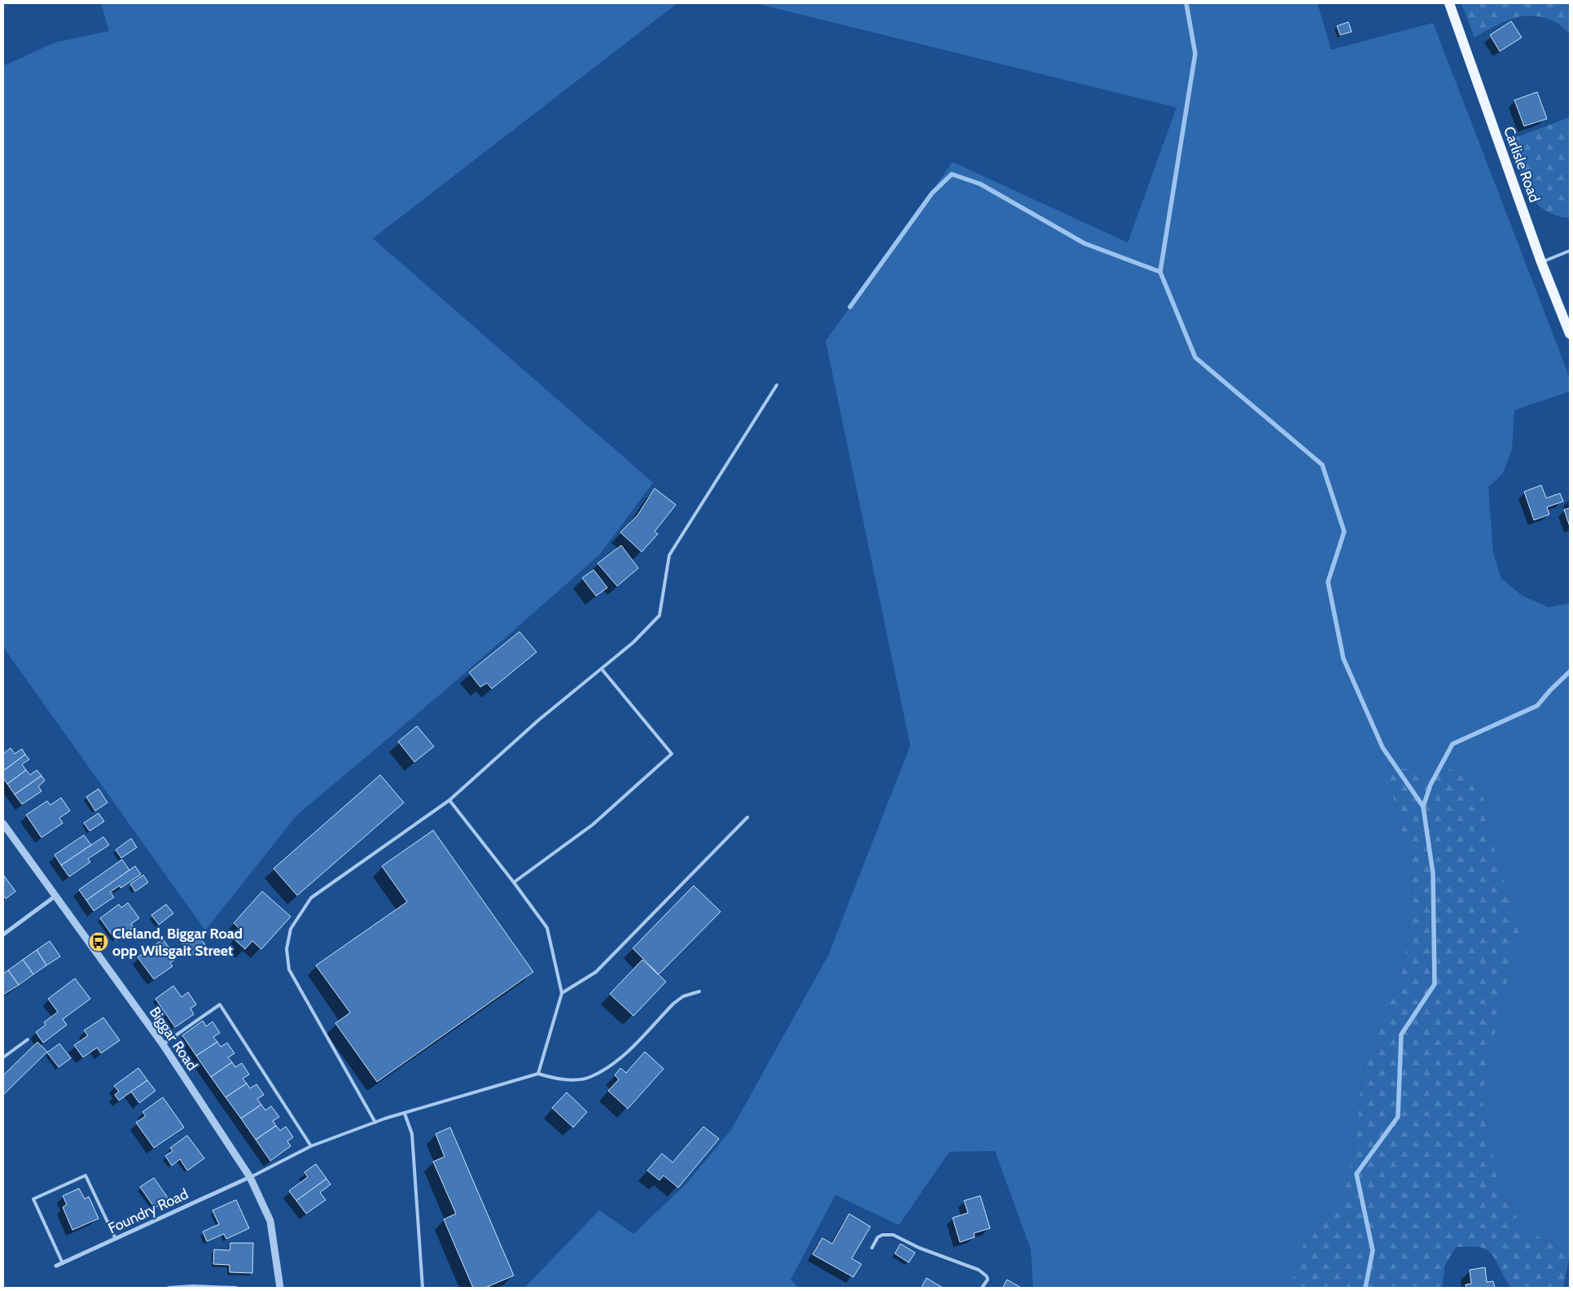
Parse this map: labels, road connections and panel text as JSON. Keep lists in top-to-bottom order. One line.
{"streets":{"main road":["Carlisle Road"],"street":["Biggar Road","Foundry Road"]},"crossings":[["Biggar Road","Foundry Road"]],"places":{"bus stop":["Cleland, Biggar Road opp Wilsgait Street"]}}
